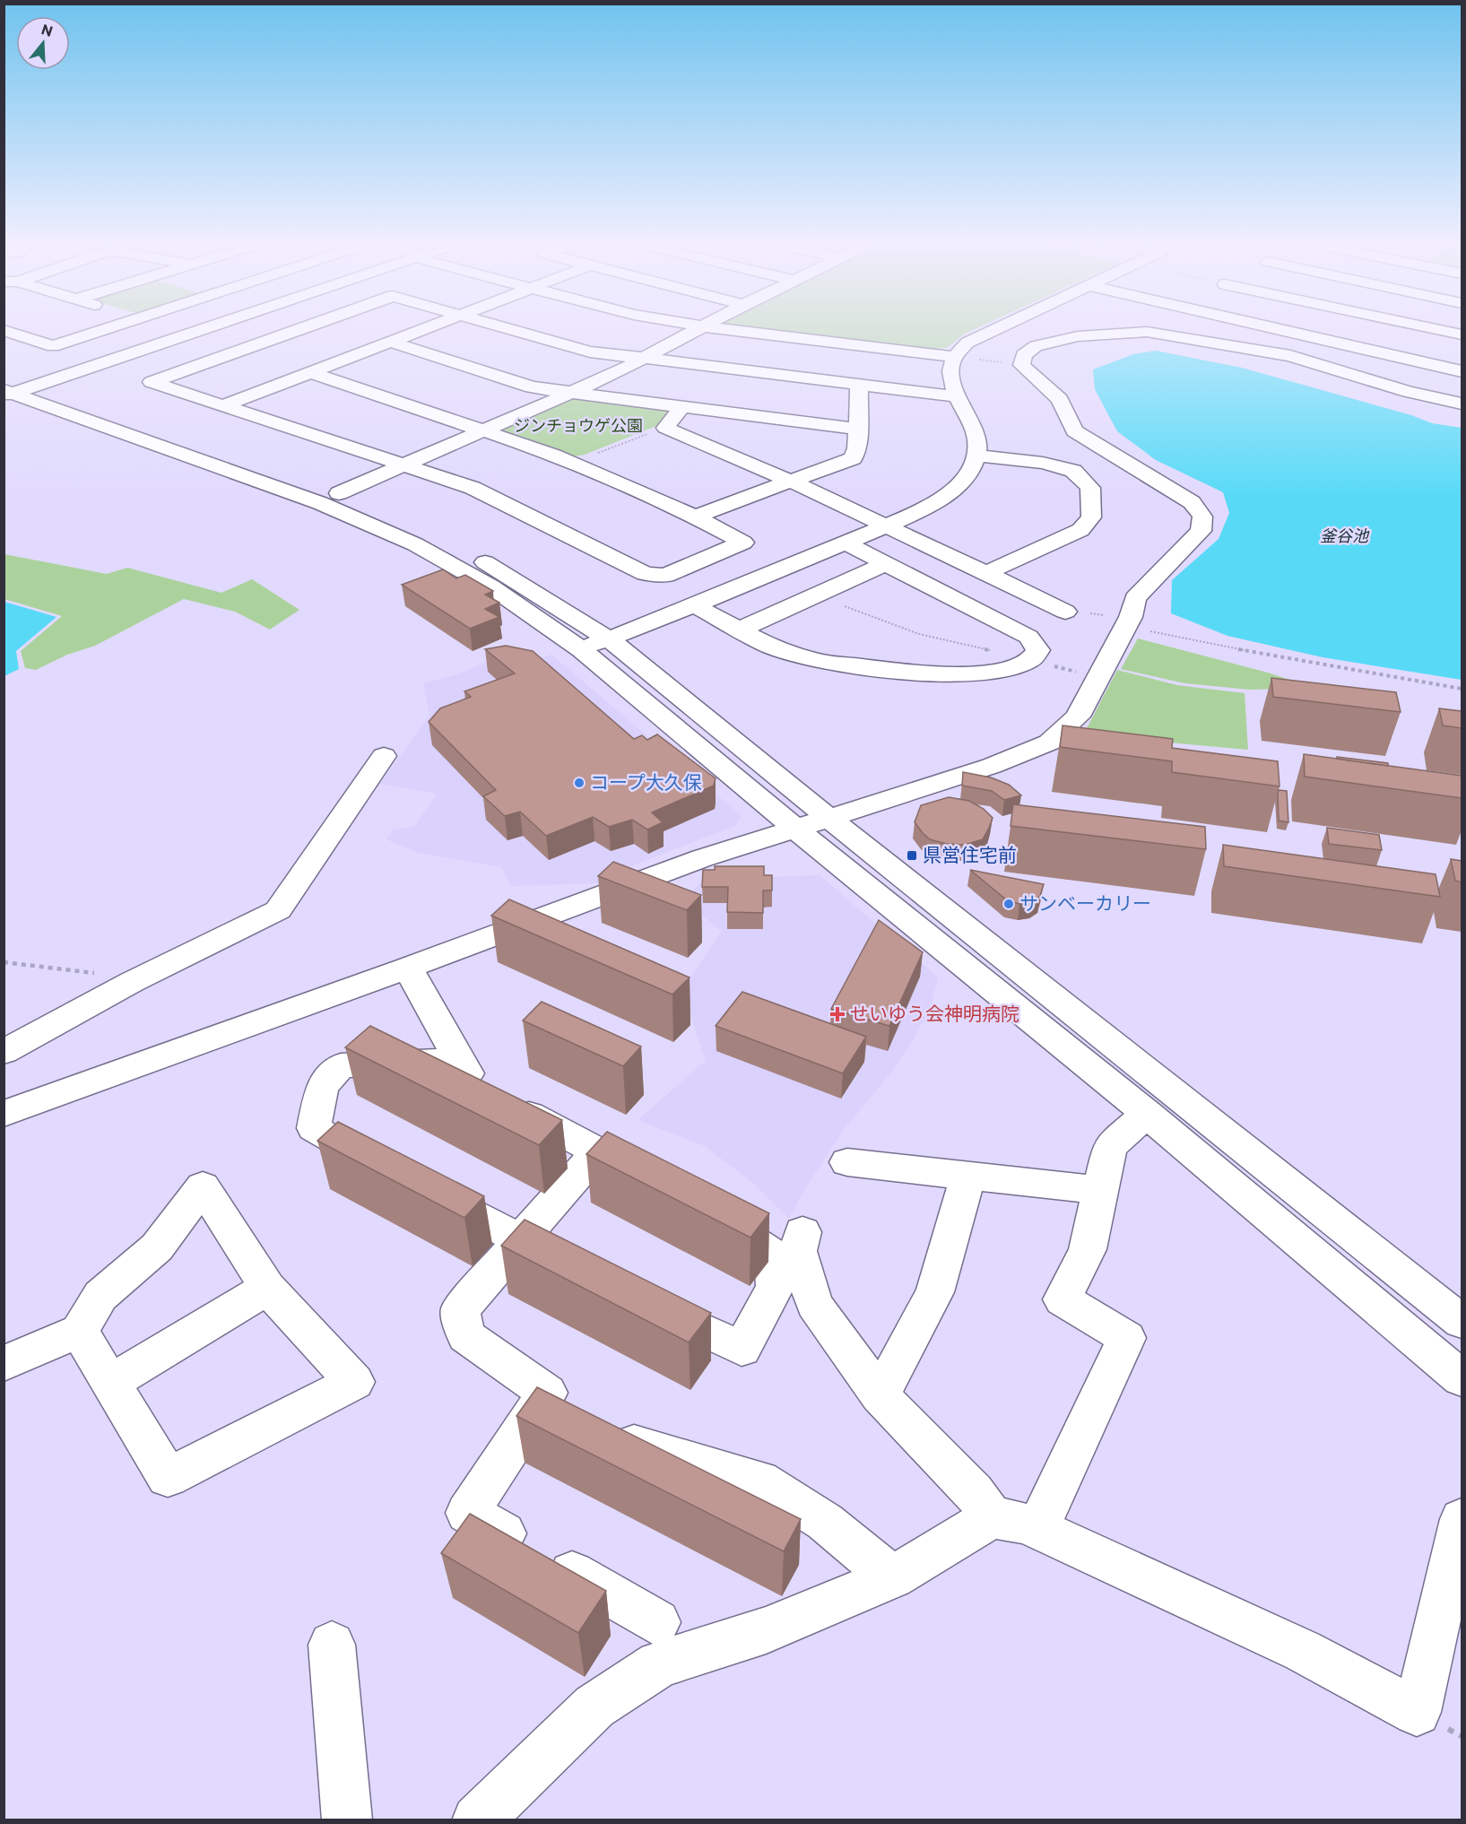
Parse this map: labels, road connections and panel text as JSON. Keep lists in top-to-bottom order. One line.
{"water":["釜谷池"],"parks":["ジンチョウゲ公園"],"places":{"other":["コープ大久保","サンベーカリー"],"transit":["県営住宅前"],"health":["せいゆう会神明病院"]},"north":"top"}
